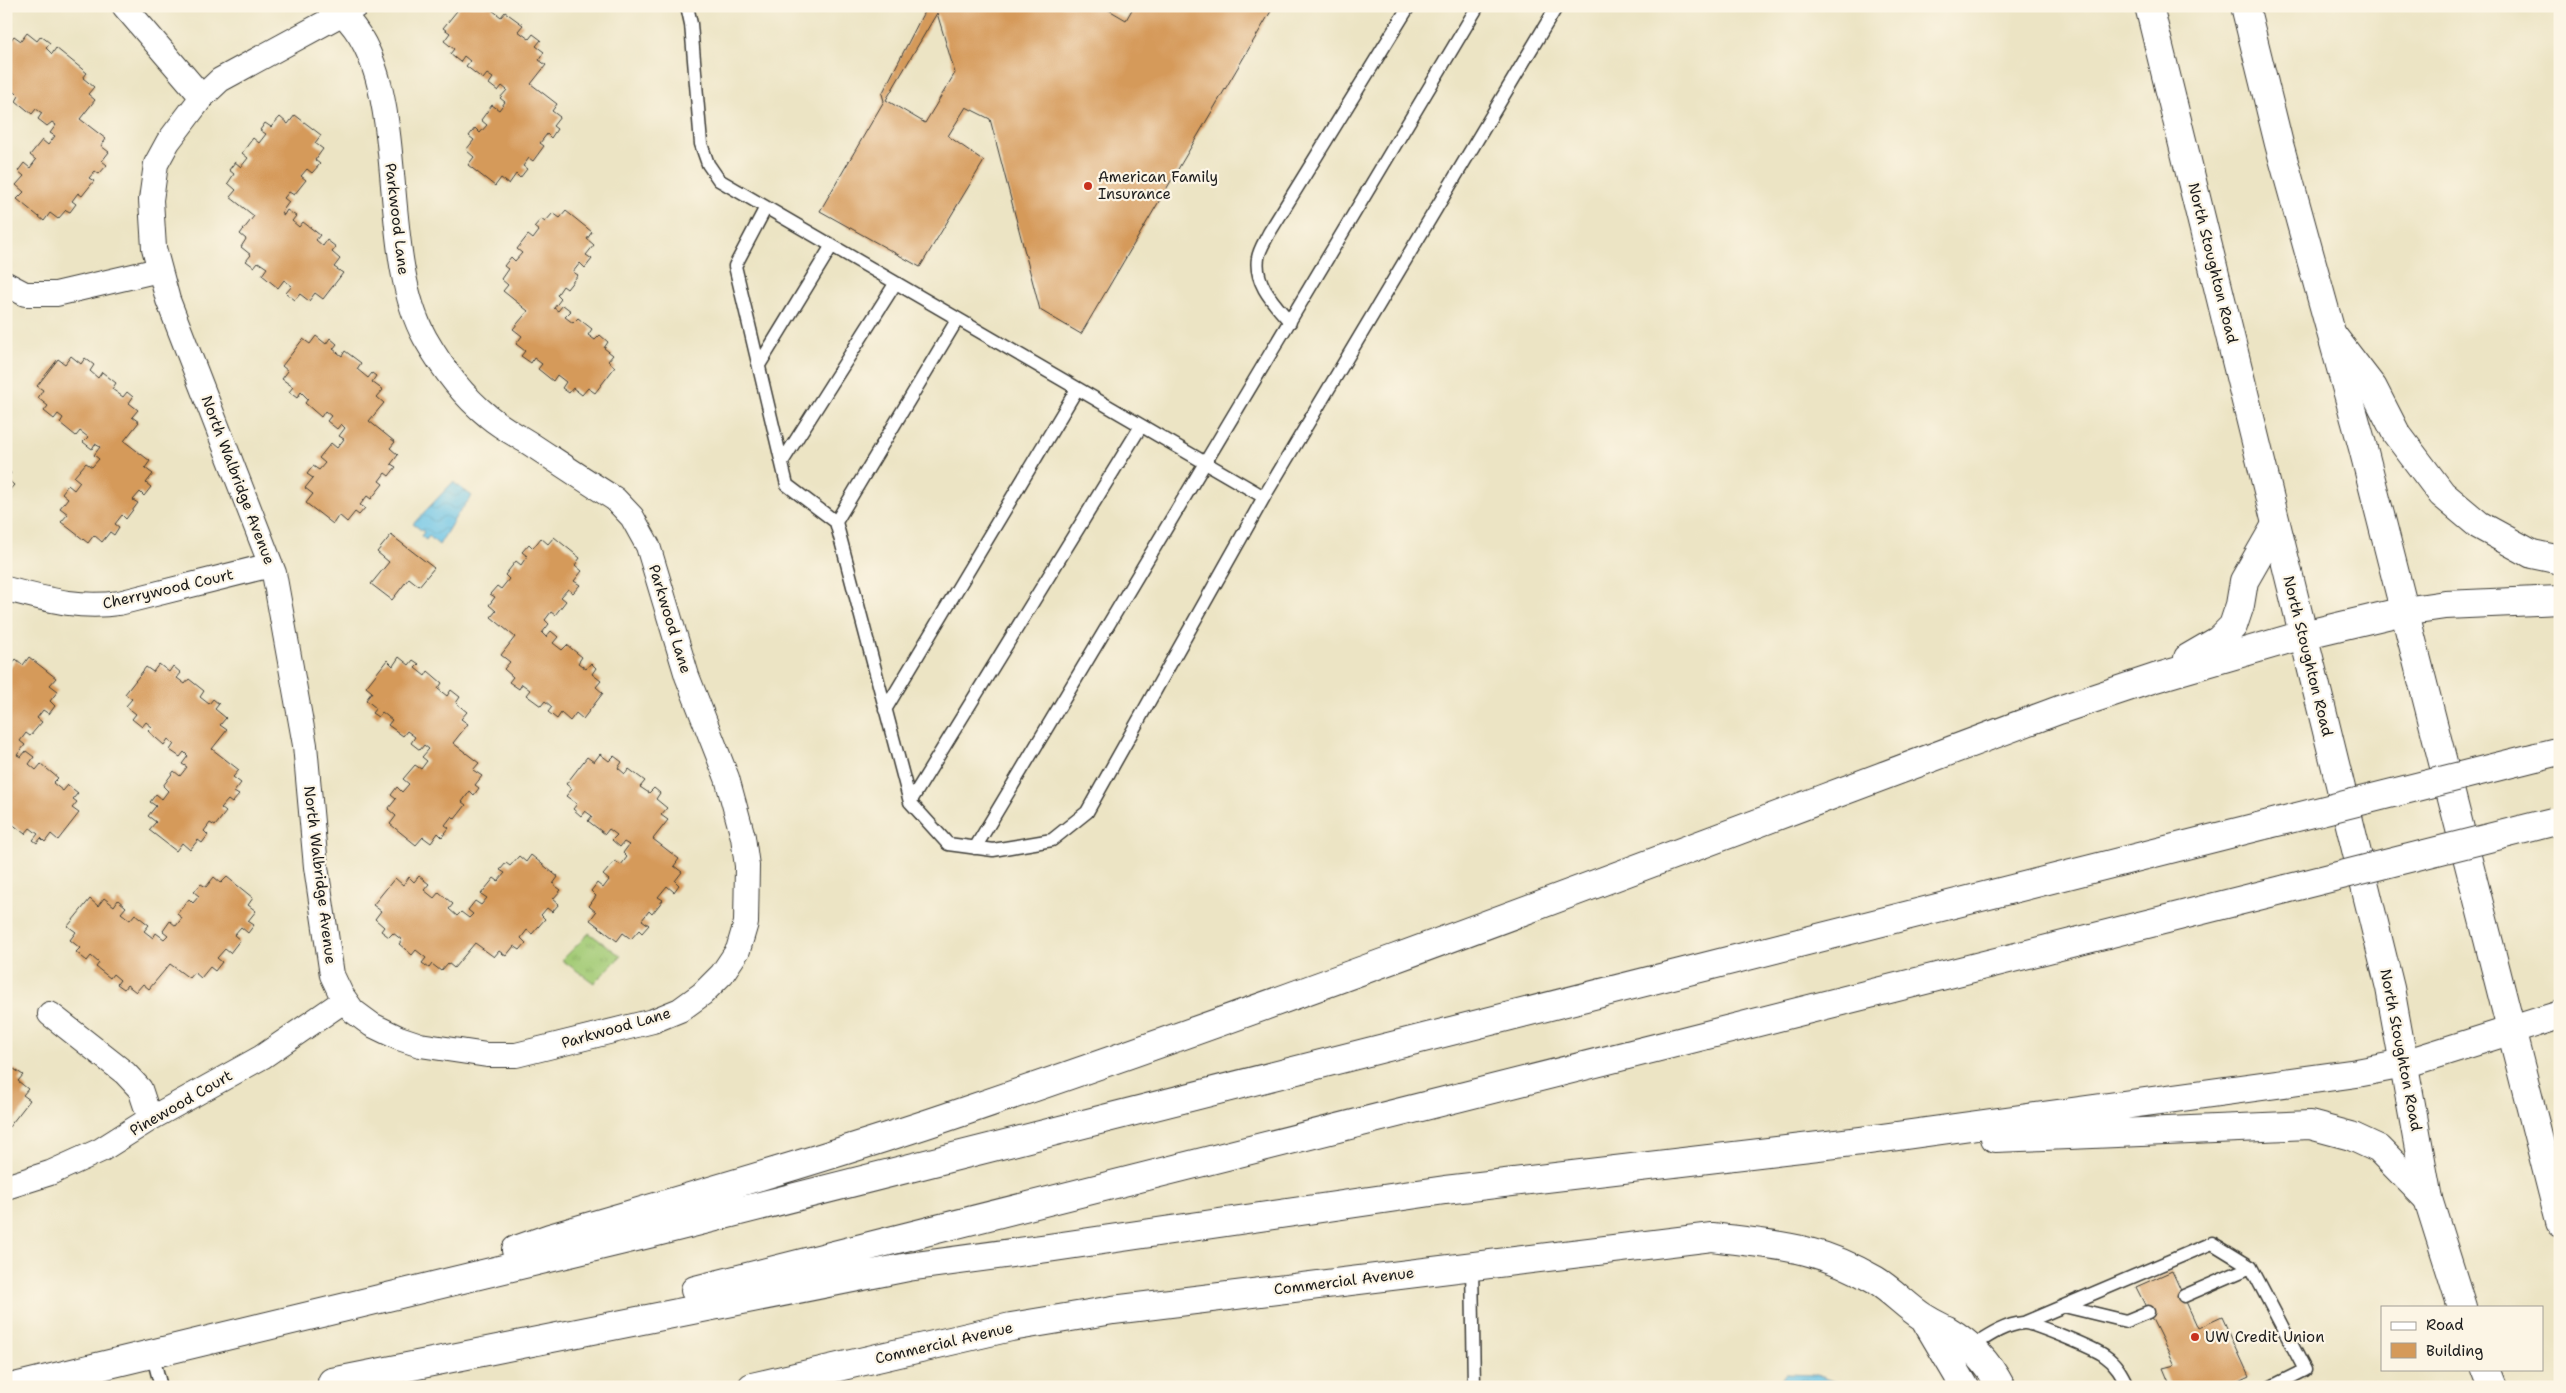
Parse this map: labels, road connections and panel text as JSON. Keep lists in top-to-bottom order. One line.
{"streets":{"main road":["North Stoughton Road","Commercial Avenue"],"street":["Parkwood Lane","North Walbridge Avenue","Cherrywood Court","Pinewood Court"]},"crossings":[["Parkwood Lane","North Walbridge Avenue"],["North Walbridge Avenue","Cherrywood Court"],["North Walbridge Avenue","Pinewood Court"]],"places":["American Family Insurance","UW Credit Union"],"legend":["Road","Building"]}
